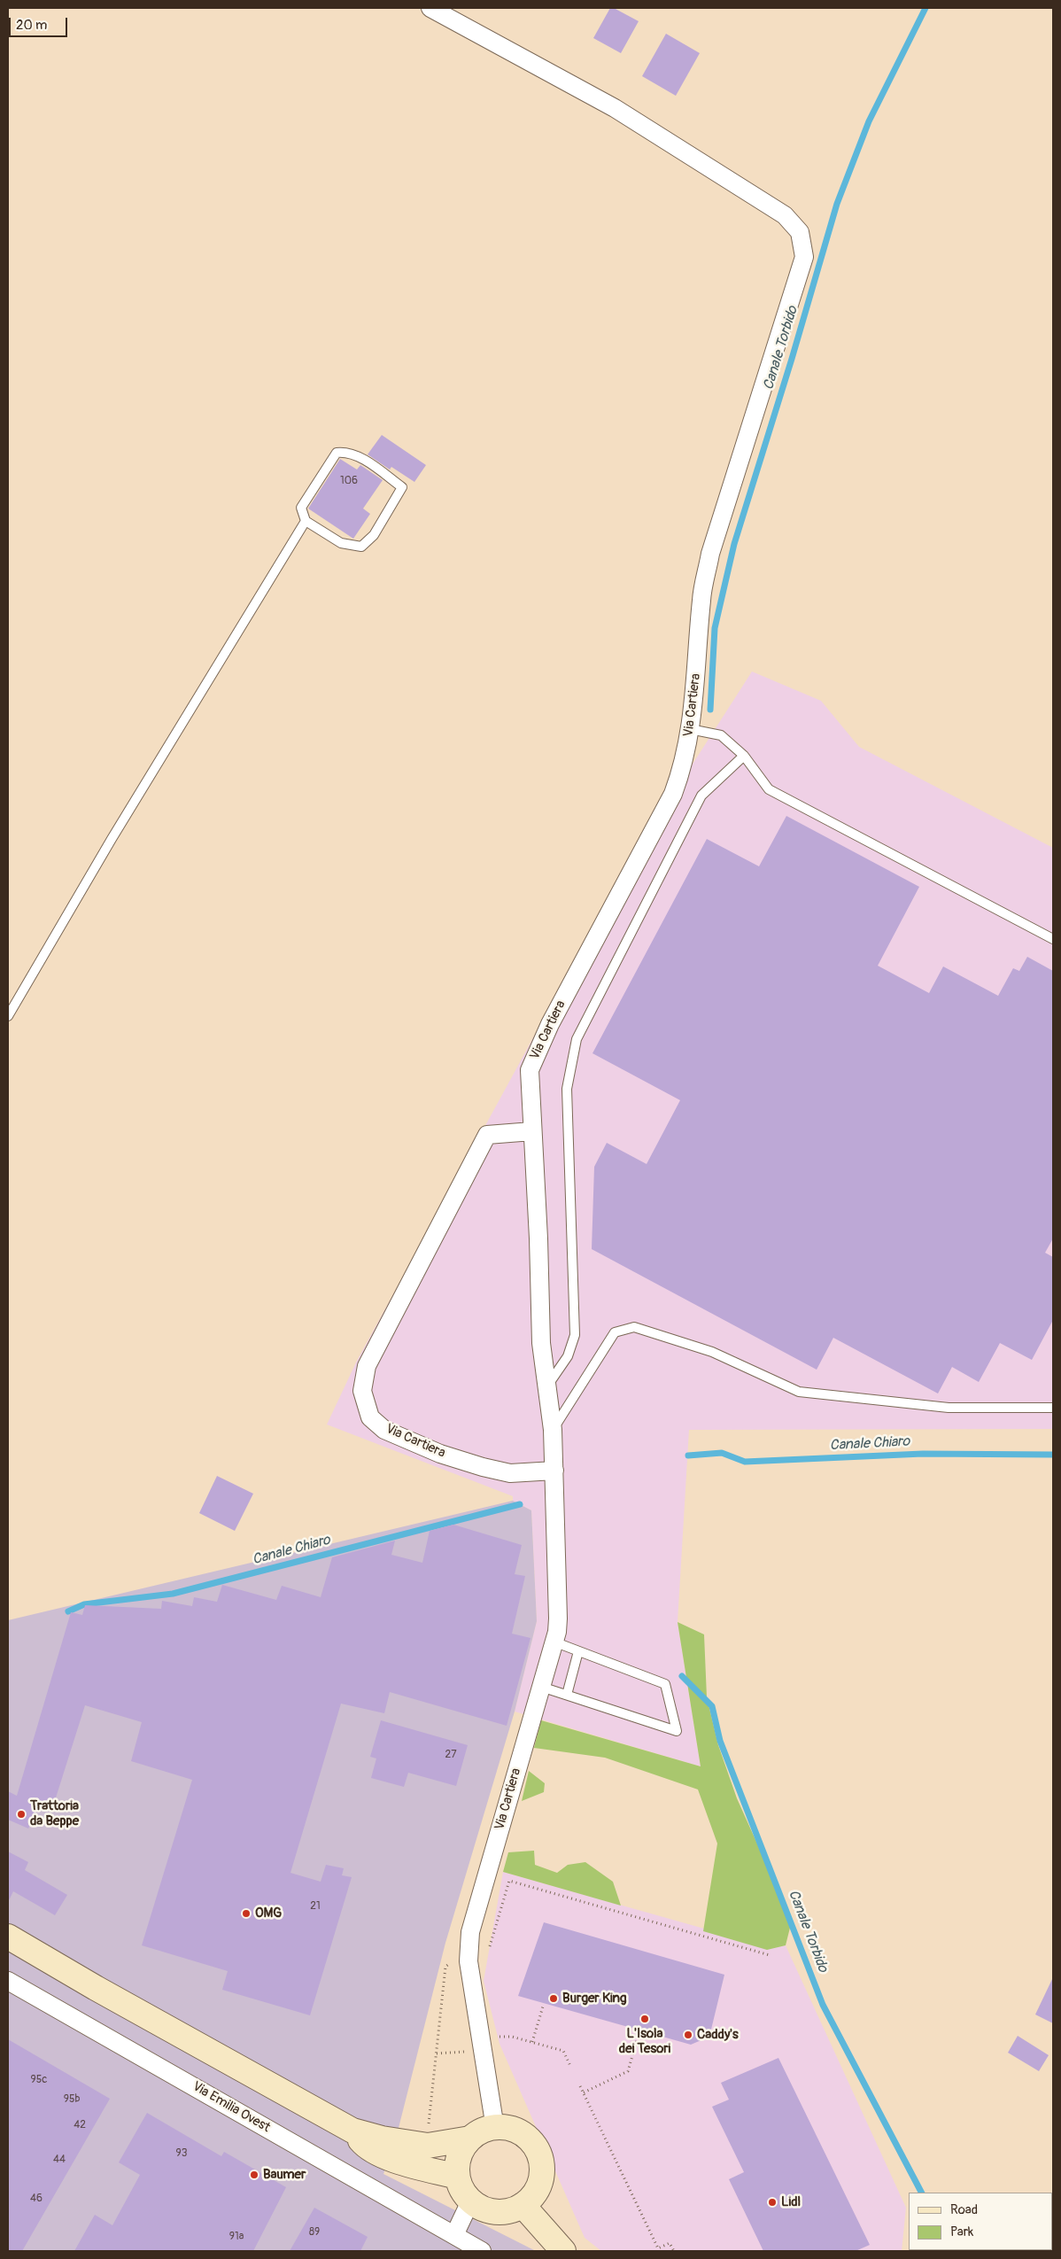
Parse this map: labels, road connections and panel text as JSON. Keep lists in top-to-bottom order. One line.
{"streets":{"street":["Via Cartiera","Via Emilia Ovest"]},"water":["Canale Torbido","Canale Chiaro"],"places":["Trattoria da Beppe","OMG","Burger King","L'Isola dei Tesori","Caddy's","Baumer","Lidl"],"house_numbers":["106","27","21","95c","95b","42","93","44","46","89","91a"],"legend":["Road","Park"],"scale_bar":"20 m"}
